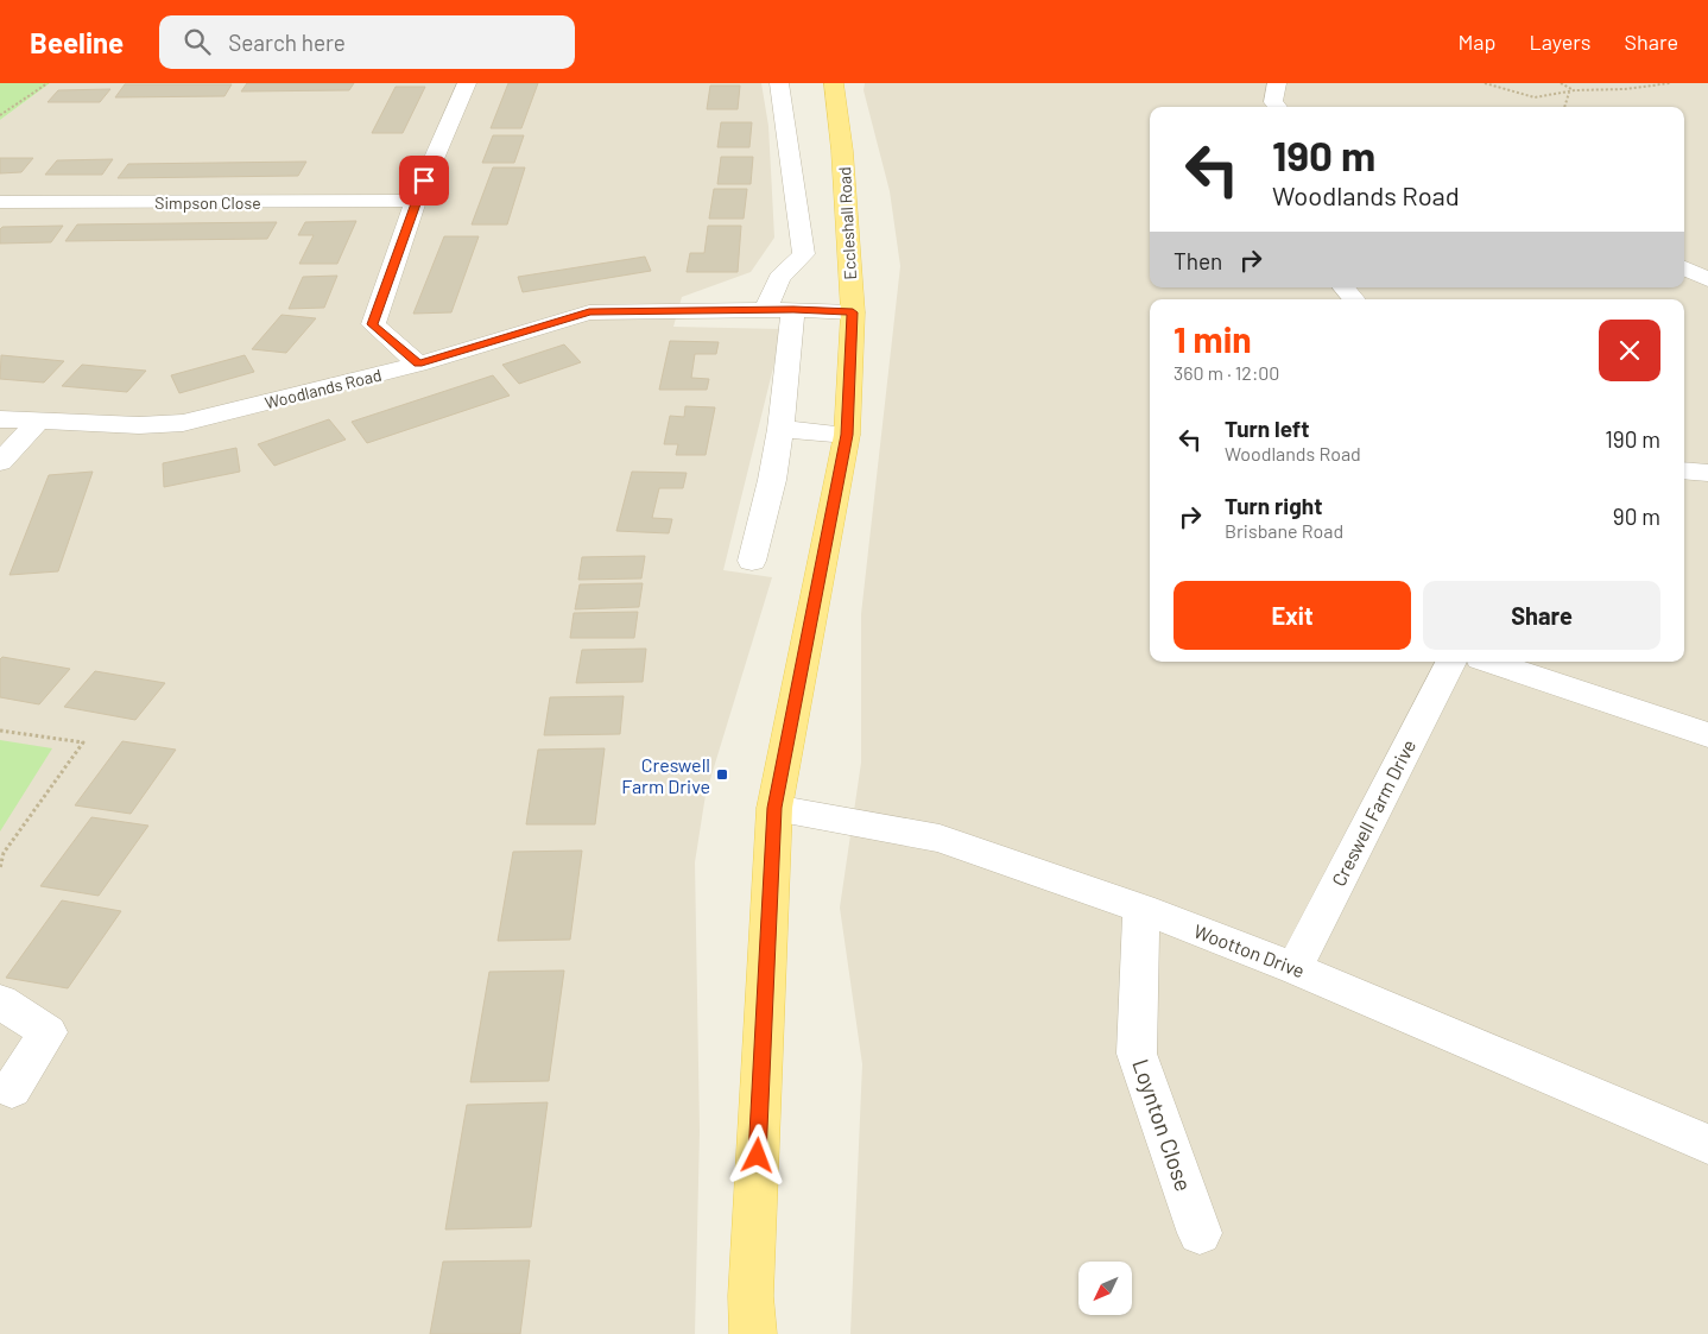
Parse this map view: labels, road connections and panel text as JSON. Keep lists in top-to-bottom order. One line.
{"streets":{"main road":["Eccleshall Road"],"street":["Simpson Close","Woodlands Road","Creswell Farm Drive","Wootton Drive","Loynton Close"]},"crossings":[["Eccleshall Road","Woodlands Road"],["Eccleshall Road","Wootton Drive"],["Creswell Farm Drive","Wootton Drive"],["Wootton Drive","Loynton Close"]],"places":{"transit":["Creswell Farm Drive"]},"north":"bottom left","page":{"header":"Beeline","search":"Search here","nav":["Map","Layers","Share"],"turn":["190 m","Woodlands Road"],"then":"Then","heading":["1 min","360 m · 12:00"],"list":[{"name":"Turn left","note":"Woodlands Road","value":"190 m"},{"name":"Turn right","note":"Brisbane Road","value":"90 m"}],"buttons":["Exit","Share"]}}
